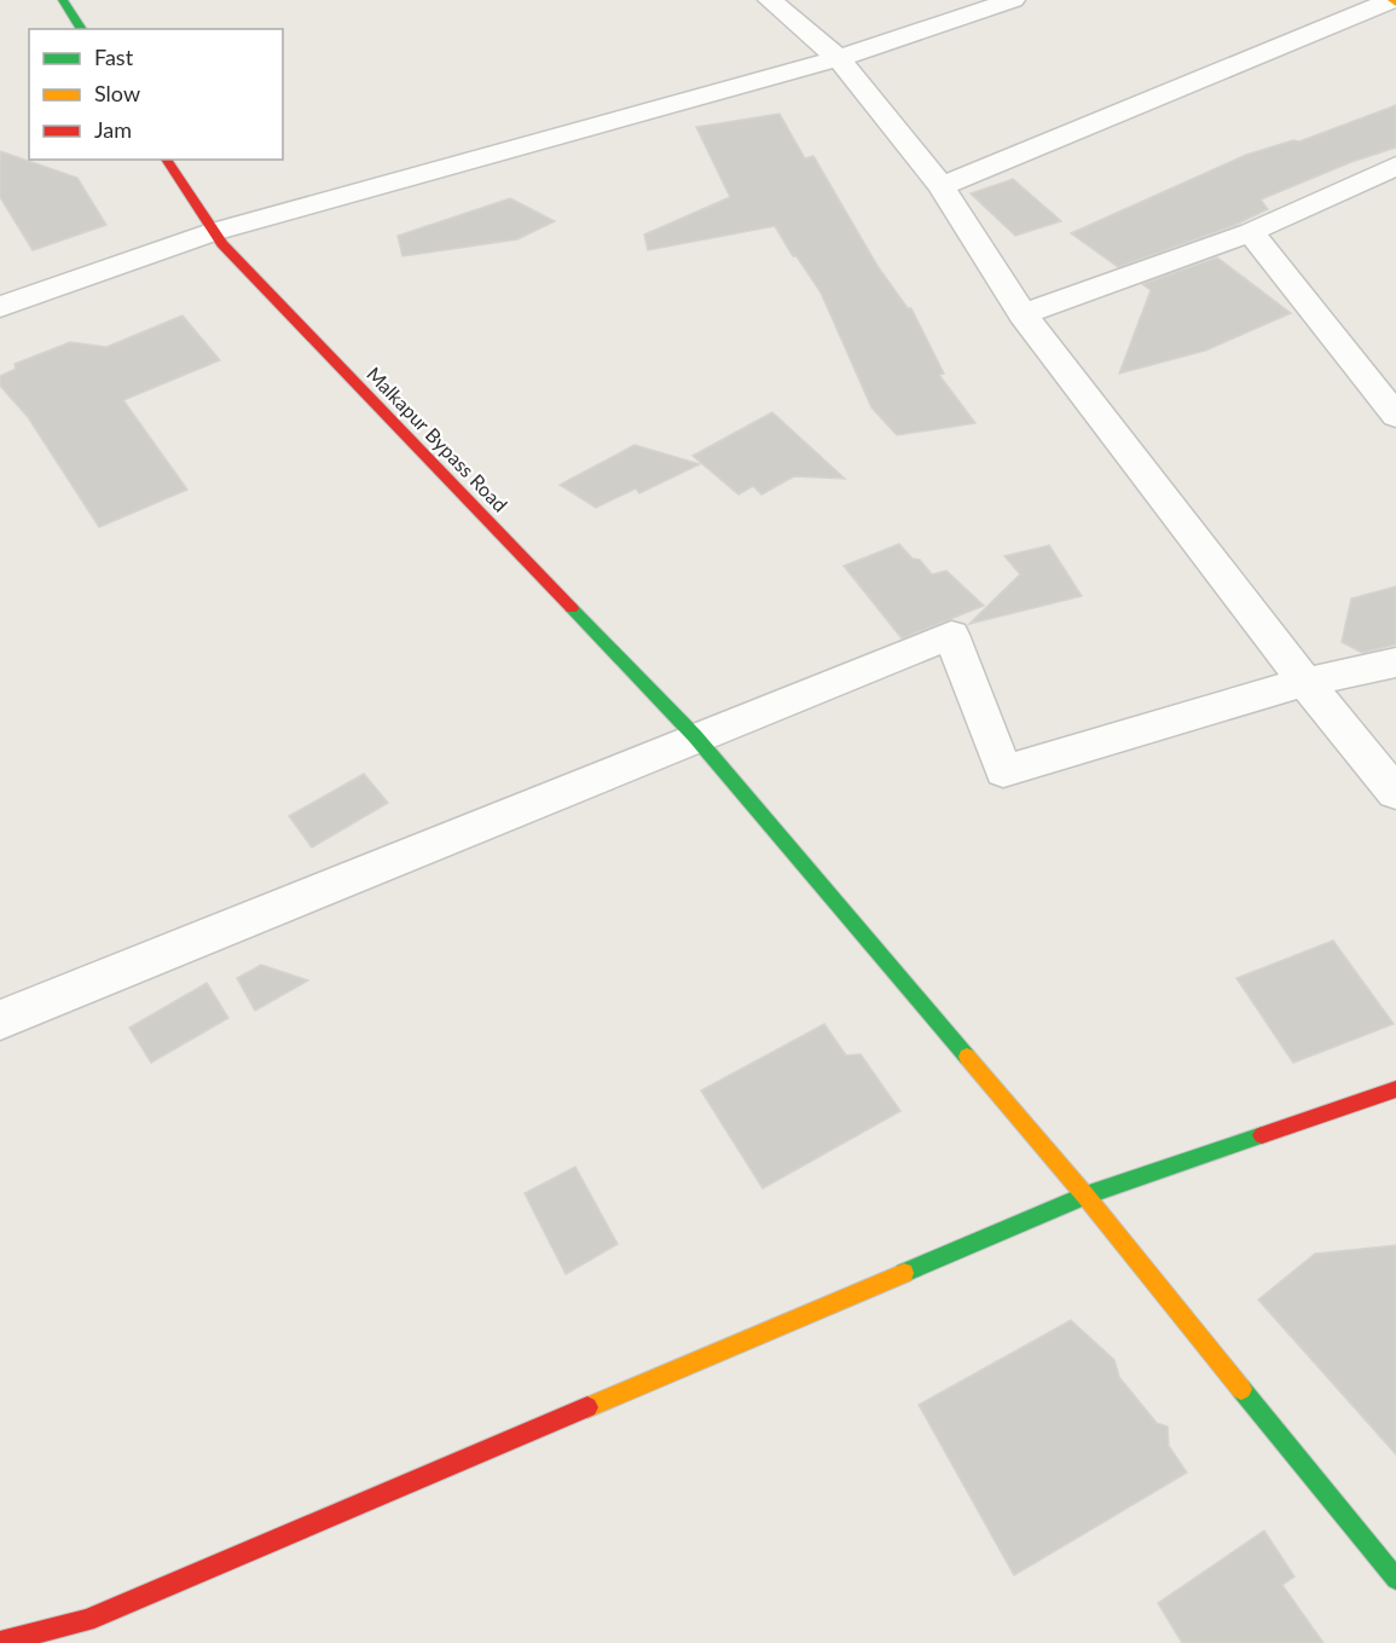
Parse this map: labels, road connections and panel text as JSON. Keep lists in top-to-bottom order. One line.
{"streets":{"street":["Malkapur Bypass Road"]},"legend":["Fast","Slow","Jam"]}
